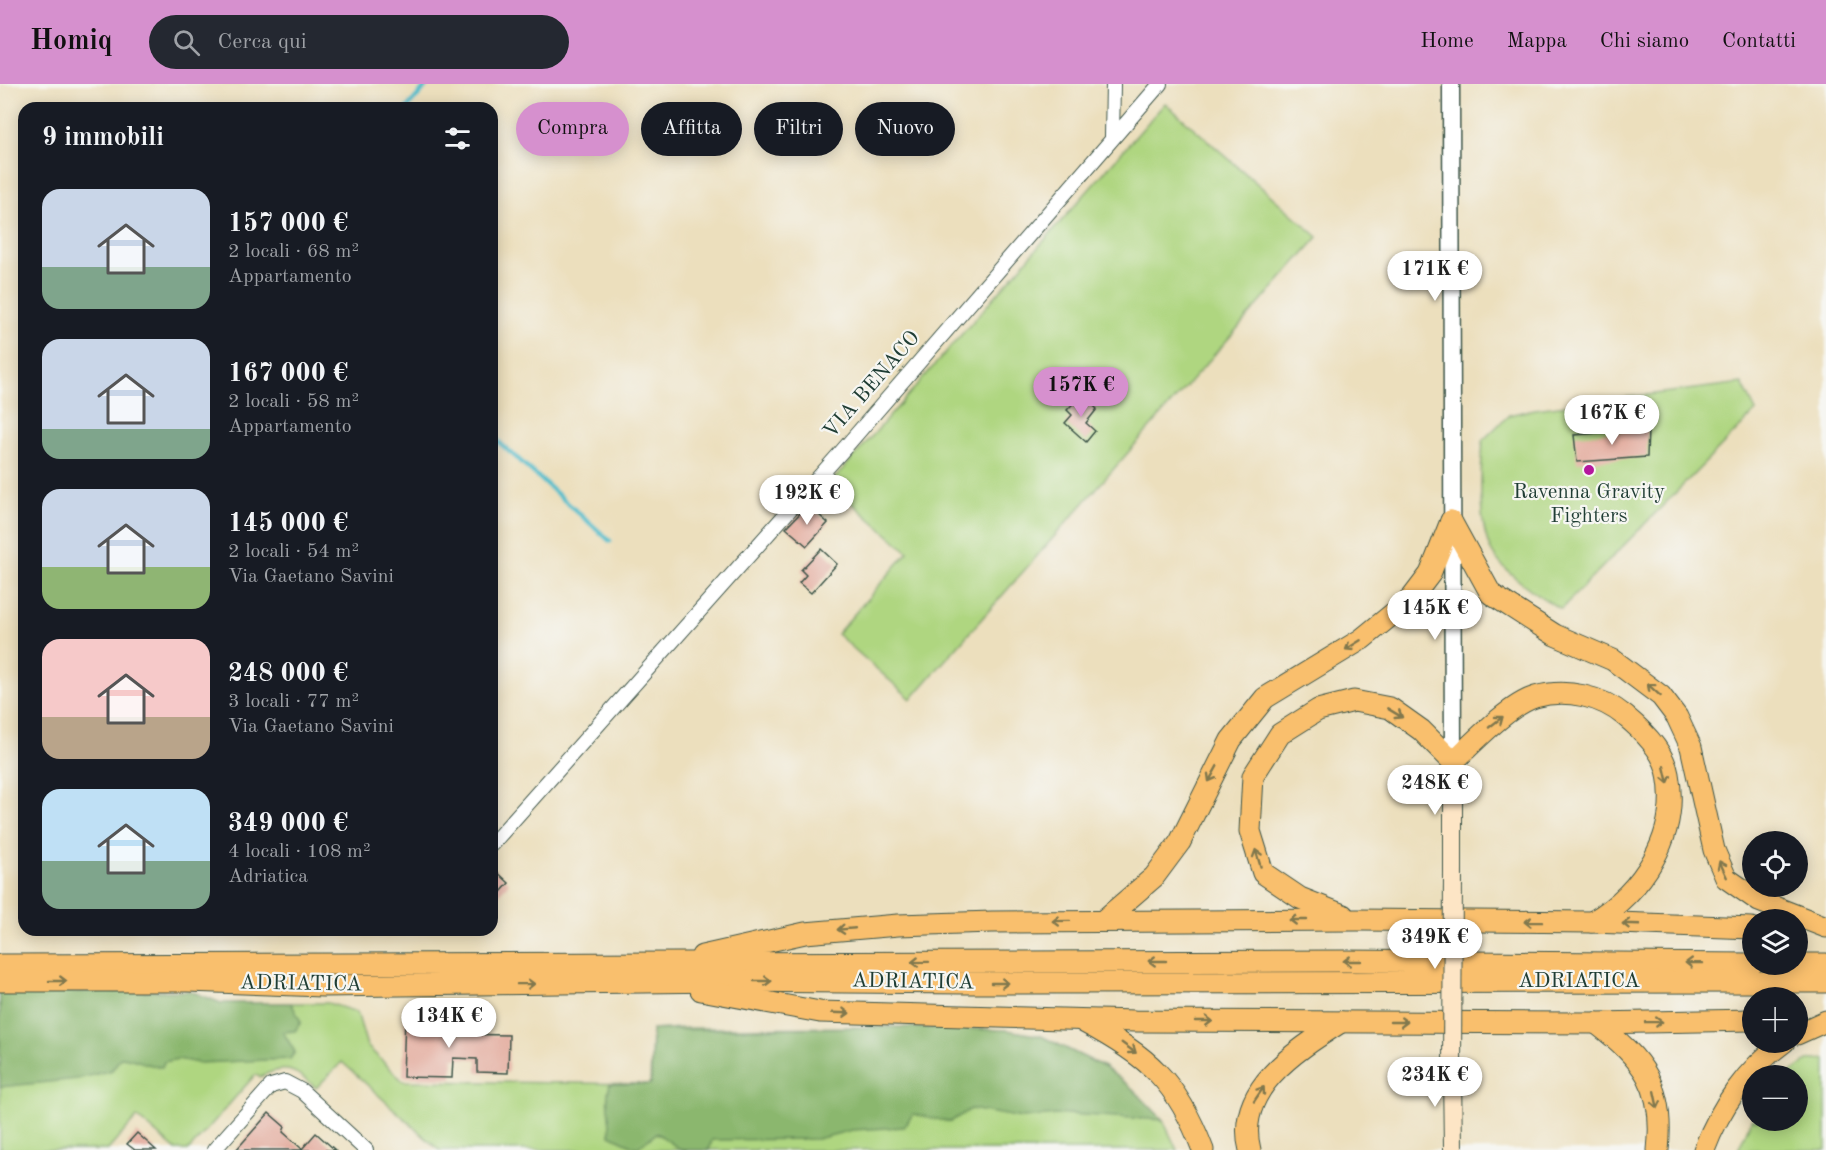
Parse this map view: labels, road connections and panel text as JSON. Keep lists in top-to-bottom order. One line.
{"streets":{"highway":["ADRIATICA"],"street":["VIA BENACO"]},"places":["Ravenna Gravity Fighters"],"page":{"header":"Homiq","search":"Cerca qui","nav":["Home","Mappa","Chi siamo","Contatti"],"chip":["Compra","Affitta","Filtri","Nuovo"],"heading":"9 immobili","list":[{"name":"157 000 €","note":"2 locali · 68 m² · Appartamento"},{"name":"167 000 €","note":"2 locali · 58 m² · Appartamento"},{"name":"145 000 €","note":"2 locali · 54 m² · Via Gaetano Savini"},{"name":"248 000 €","note":"3 locali · 77 m² · Via Gaetano Savini"},{"name":"349 000 €","note":"4 locali · 108 m² · Adriatica"}],"price":["171K €","157K €","167K €","192K €","145K €","248K €","349K €","134K €","234K €"],"map_buttons":["+","−"]}}
